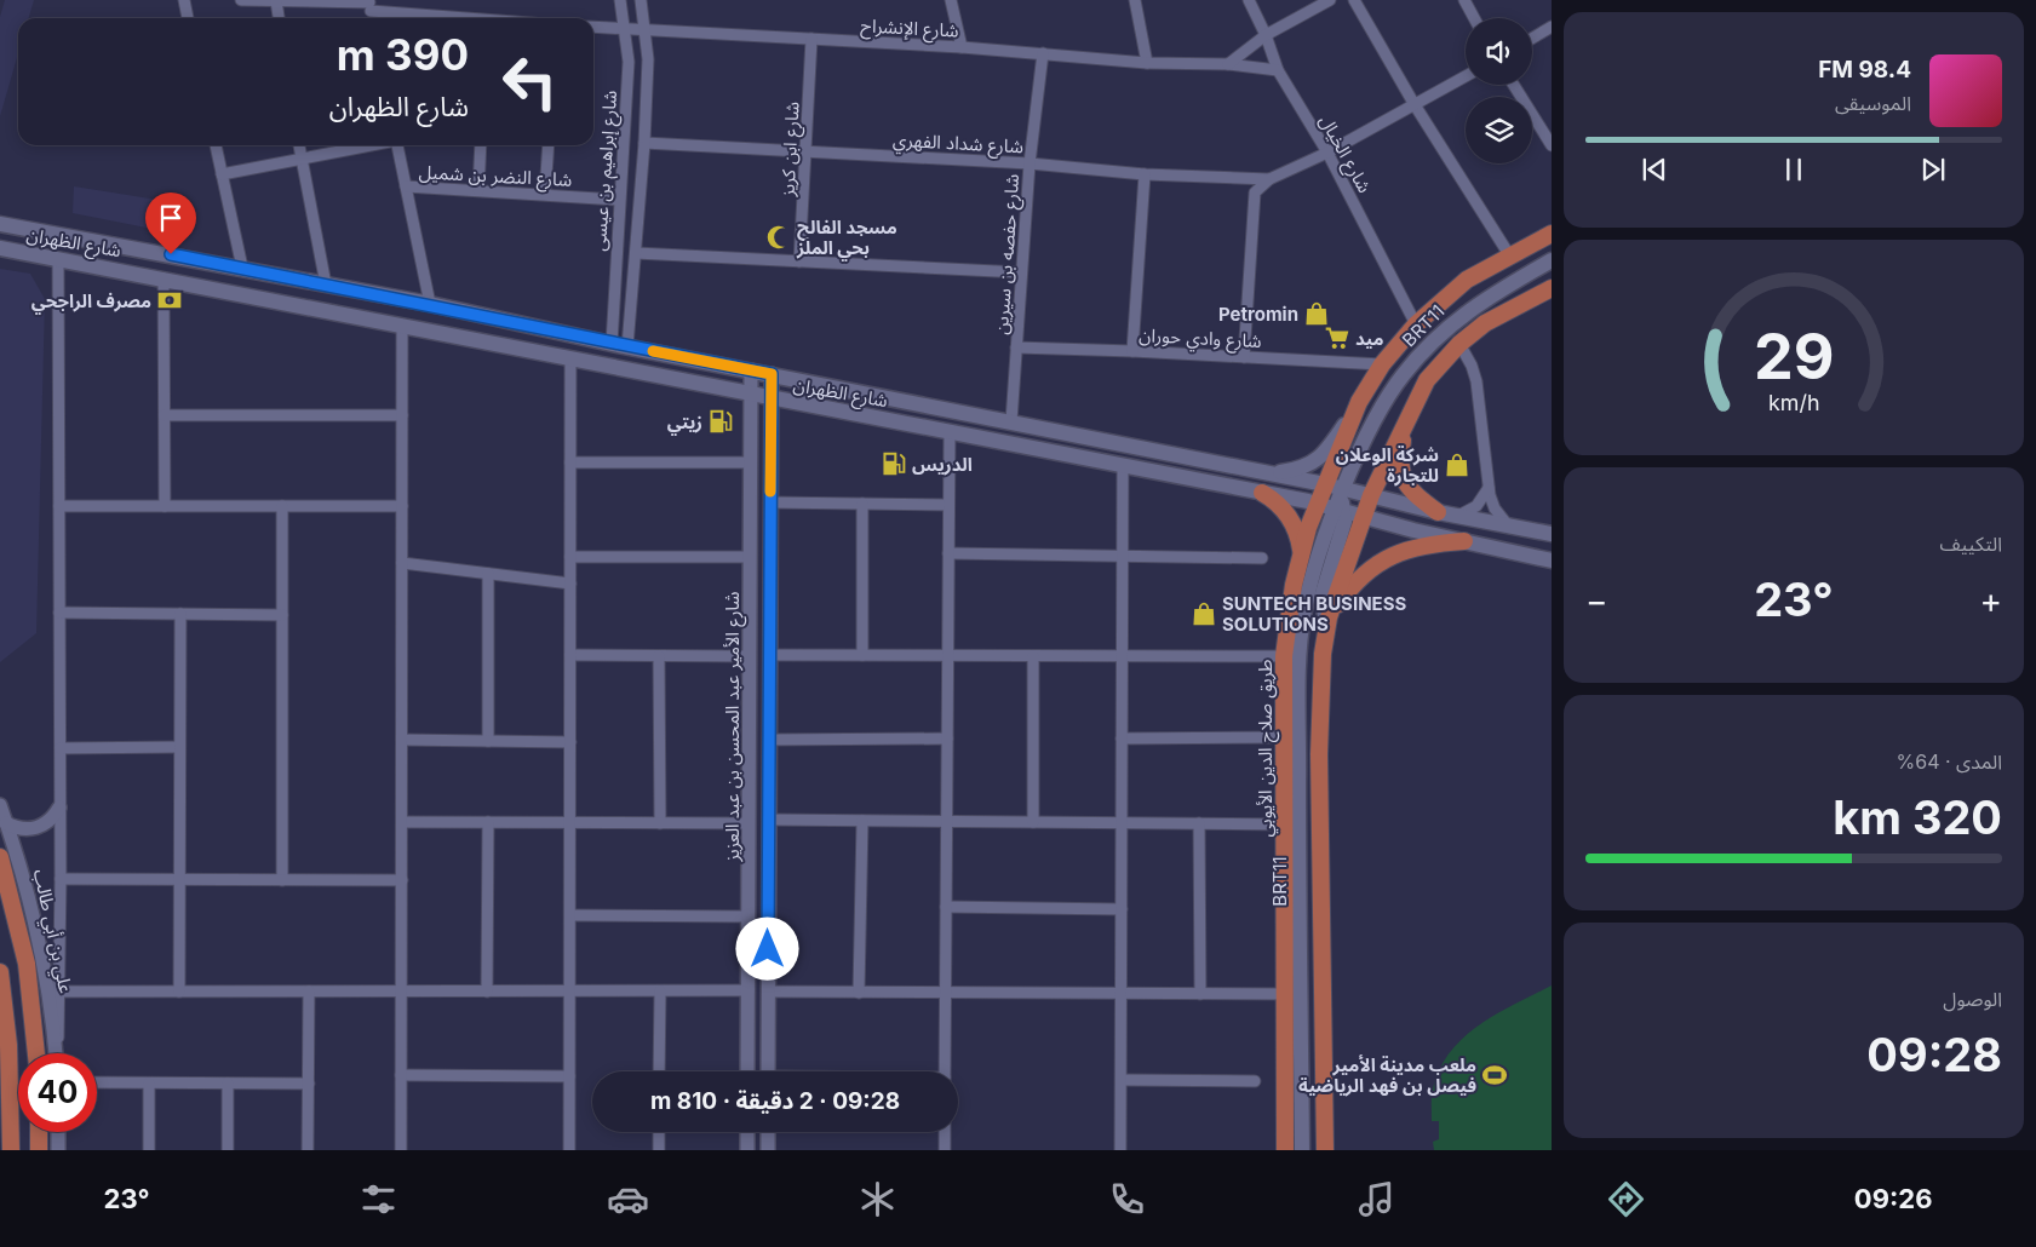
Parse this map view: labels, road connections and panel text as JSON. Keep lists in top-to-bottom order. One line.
{"streets":{"main road":["شارع الظهران","BRT11","طريق صلاح الدين الأيوبي"],"street":["شارع الإنشراح","شارع شداد الفهري","شارع ابن كريز","شارع الخيال","شارع إبراهيم بن عيسى","شارع النضر بن شميل","شارع حفصه بن سيرين","شارع وادي حوران","شارع الأمير عبد المحسن بن عبد العزيز","علي بن أبي طالب"]},"crossings":[["شارع الإنشراح","شارع ابن كريز"],["شارع الإنشراح","شارع الخيال"],["شارع الإنشراح","شارع إبراهيم بن عيسى"],["شارع الإنشراح","شارع حفصه بن سيرين"],["شارع شداد الفهري","شارع ابن كريز"],["شارع شداد الفهري","شارع الخيال"],["شارع شداد الفهري","شارع حفصه بن سيرين"],["شارع شداد الفهري","شارع وادي حوران"],["شارع الخيال","طريق صلاح الدين الأيوبي"],["شارع إبراهيم بن عيسى","شارع النضر بن شميل"],["شارع إبراهيم بن عيسى","شارع الظهران"],["شارع الظهران","شارع حفصه بن سيرين"],["شارع الظهران","BRT11"],["شارع الظهران","شارع الأمير عبد المحسن بن عبد العزيز"],["شارع الظهران","طريق صلاح الدين الأيوبي"],["شارع حفصه بن سيرين","شارع وادي حوران"],["شارع وادي حوران","طريق صلاح الدين الأيوبي"]],"places":{"mosque":["مسجد الفالح بحي الملز"],"bank":["مصرف الراجحي"],"shop":["Petromin","شركة الوعلان للتجارة","SUNTECH BUSINESS SOLUTIONS"],"supermarket":["ميد"],"fuel station":["زيتي","الدريس"],"sports":["ملعب مدينة الأمير فيصل بن فهد الرياضية"]},"page":{"turn":["390 m","شارع الظهران"],"song":["98.4 FM","الموسيقى"],"tile":["التكييف",["المدى · 64%","320 km"],["الوصول","09:28"]],"heat":["−","23°","+"],"limit":"40","trip":"09:28 · 2 دقيقة · 810 m","tabs":["09:26","23°"],"gauge":["29","km/h"]}}
